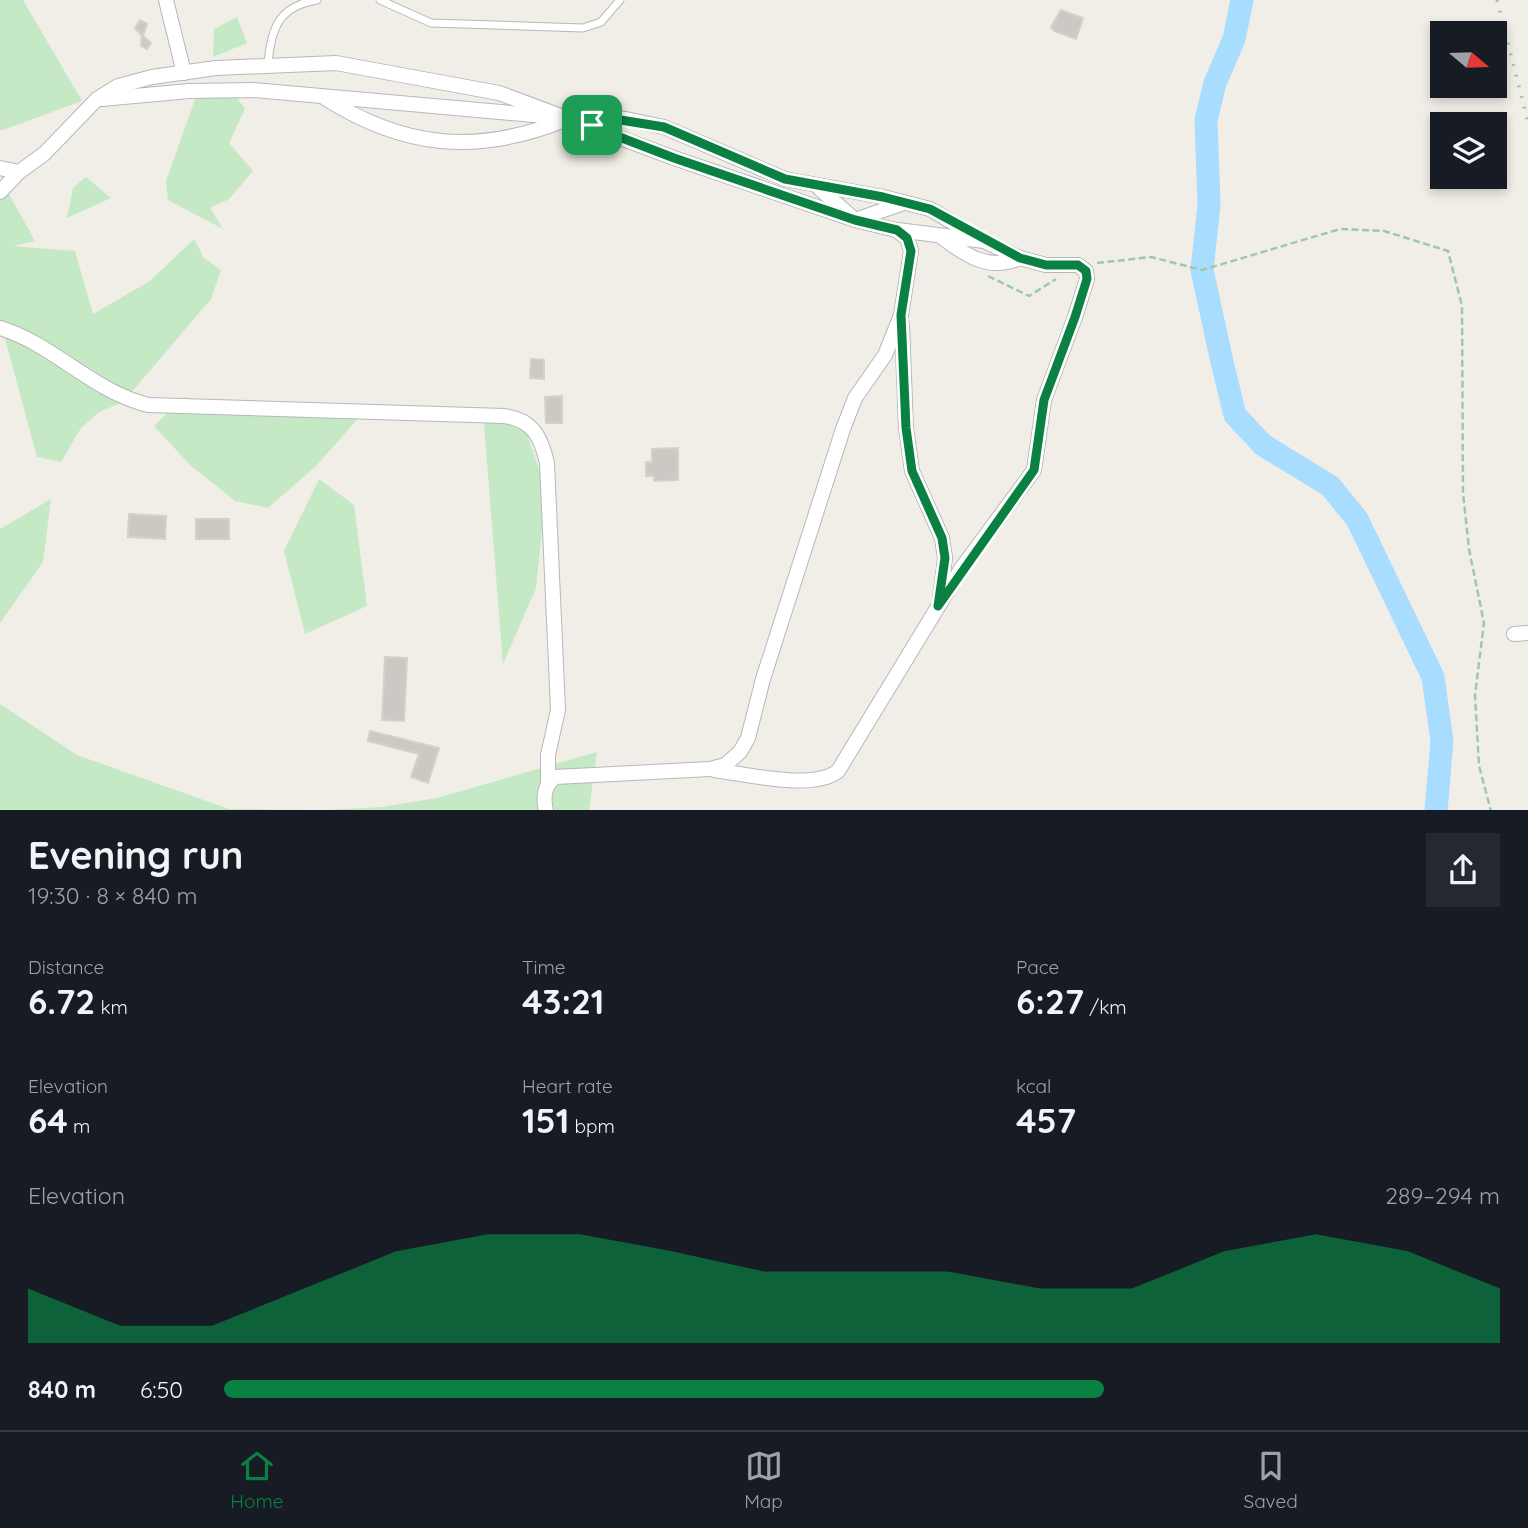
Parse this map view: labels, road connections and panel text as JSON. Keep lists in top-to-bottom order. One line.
{"north":"right","page":{"heading":["Evening run","19:30 · 8 × 840 m"],"stats":[["Distance","6.72 km"],["Time","43:21"],["Pace","6:27 /km"],["Elevation","64 m"],["Heart rate","151 bpm"],["kcal","457"]],"chart":["Elevation","289–294 m"],"list":[{"name":"840 m","note":"6:50"}],"tabs":["Home","Map","Saved"]}}
